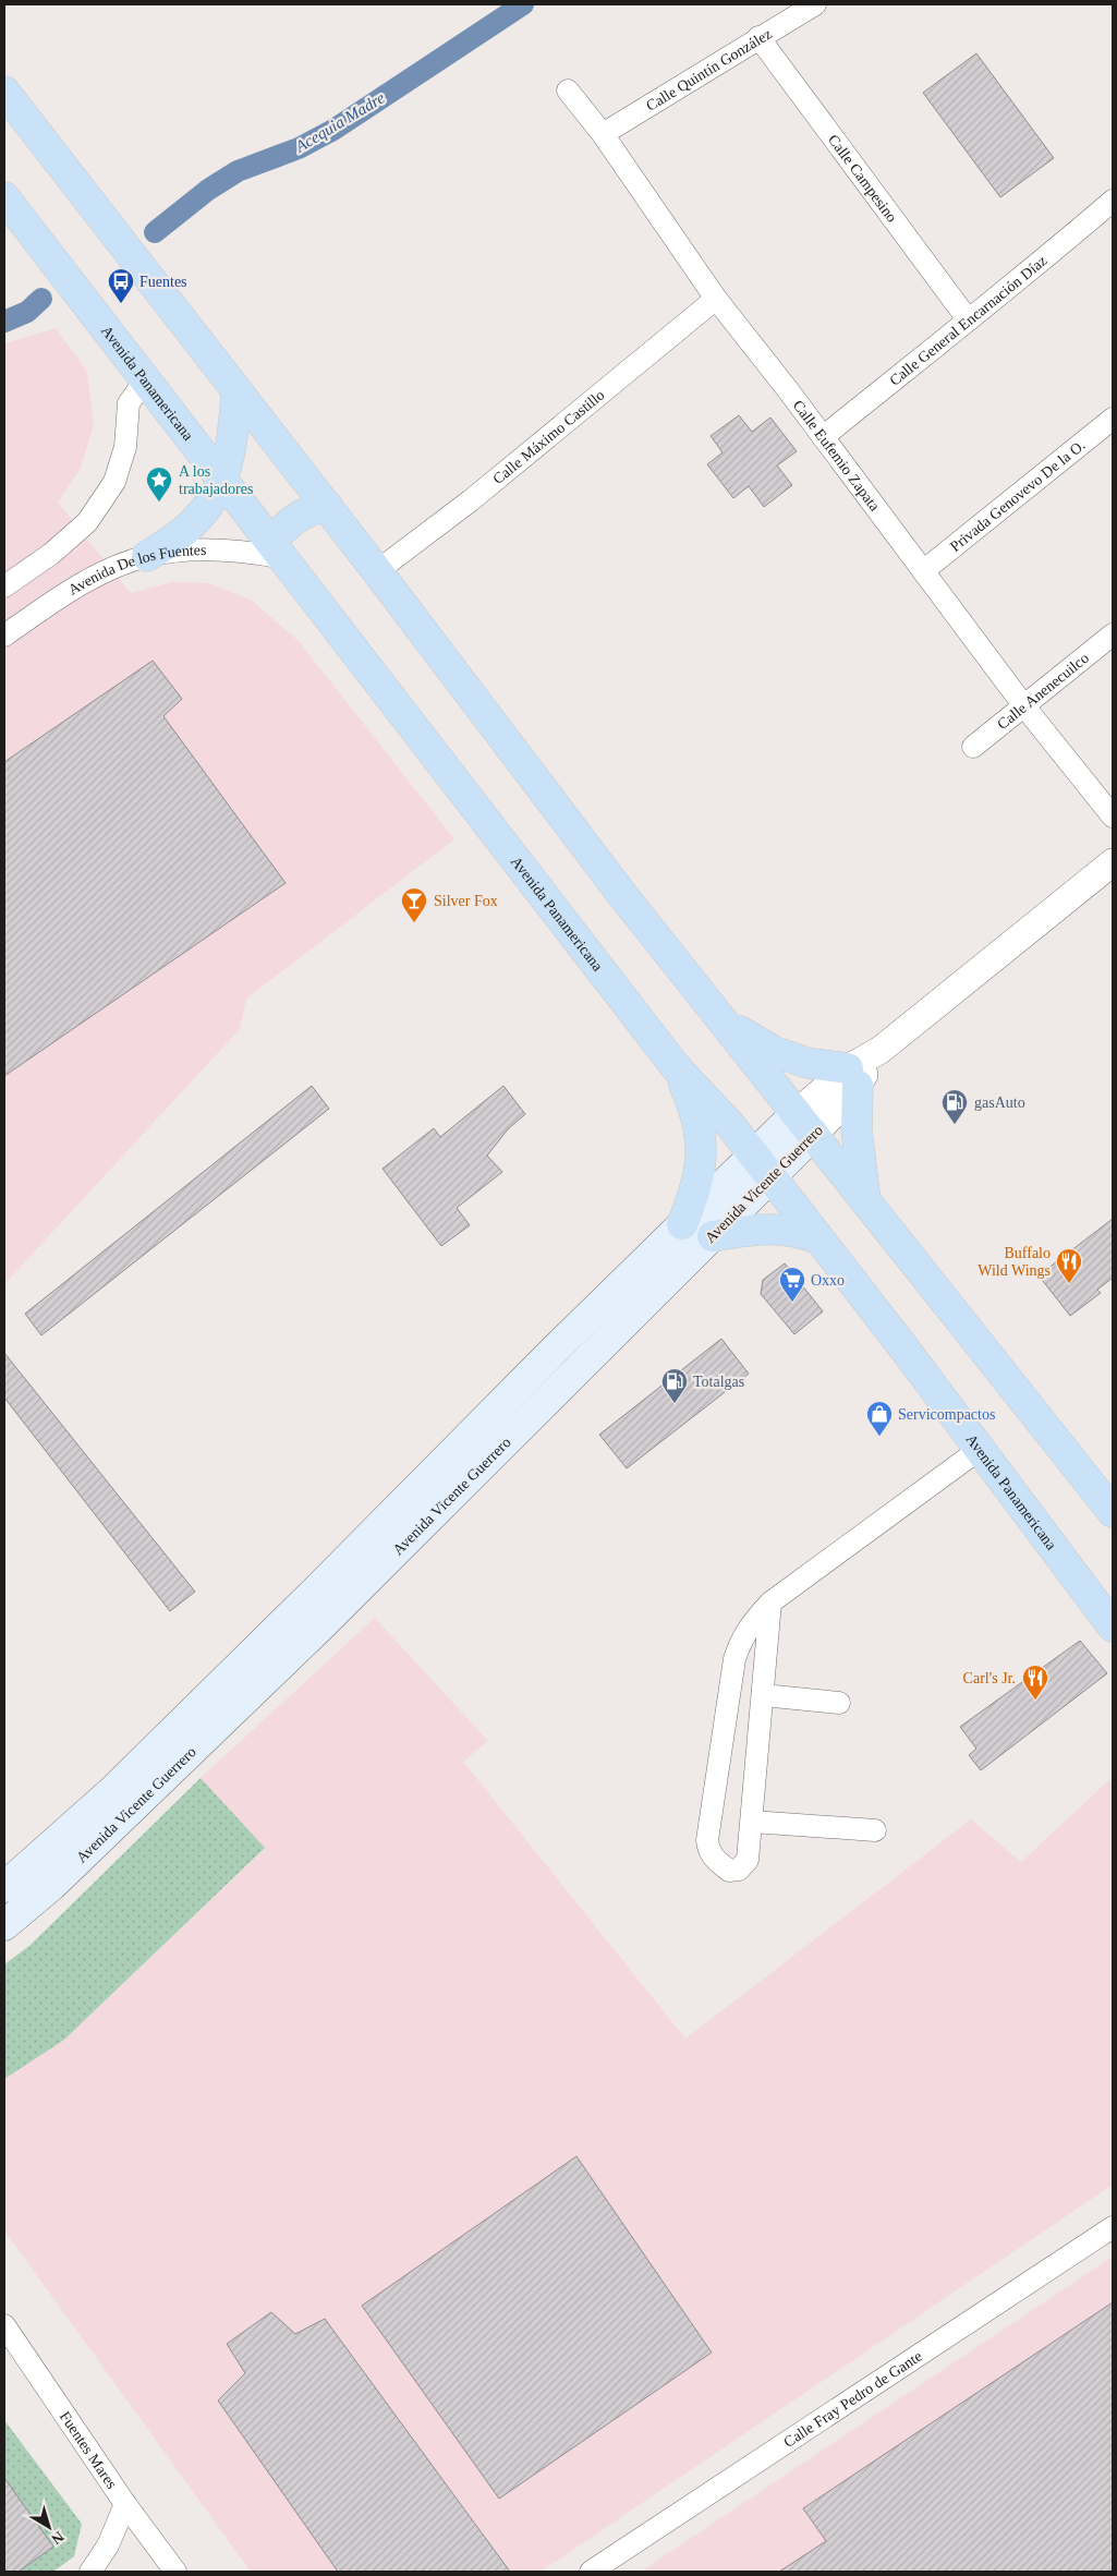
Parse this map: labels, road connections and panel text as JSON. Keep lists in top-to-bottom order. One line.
{"streets":{"main road":["Avenida Panamericana","Avenida Vicente Guerrero"],"street":["Calle Quintín González","Calle Campesino","Calle General Encarnación Díaz","Calle Máximo Castillo","Calle Eufemio Zapata","Privada Genovevo De la O.","Avenida De los Fuentes","Calle Anenecuilco","Calle Fray Pedro de Gante","Fuentes Mares"]},"crossings":[["Calle Quintín González","Calle Campesino"],["Calle Quintín González","Calle Eufemio Zapata"],["Calle Campesino","Calle General Encarnación Díaz"],["Calle General Encarnación Díaz","Calle Eufemio Zapata"],["Avenida Panamericana","Avenida De los Fuentes"],["Avenida Panamericana","Avenida Vicente Guerrero"],["Calle Máximo Castillo","Calle Eufemio Zapata"],["Calle Eufemio Zapata","Privada Genovevo De la O."],["Calle Eufemio Zapata","Calle Anenecuilco"]],"water":["Acequia Madre"],"places":{"bus stop":["Fuentes"],"place":["A los trabajadores"],"bar":["Silver Fox"],"fuel station":["gasAuto","Totalgas"],"restaurant":["Buffalo Wild Wings","Carl's Jr."],"supermarket":["Oxxo"],"shop":["Servicompactos"]},"north":"bottom right"}
